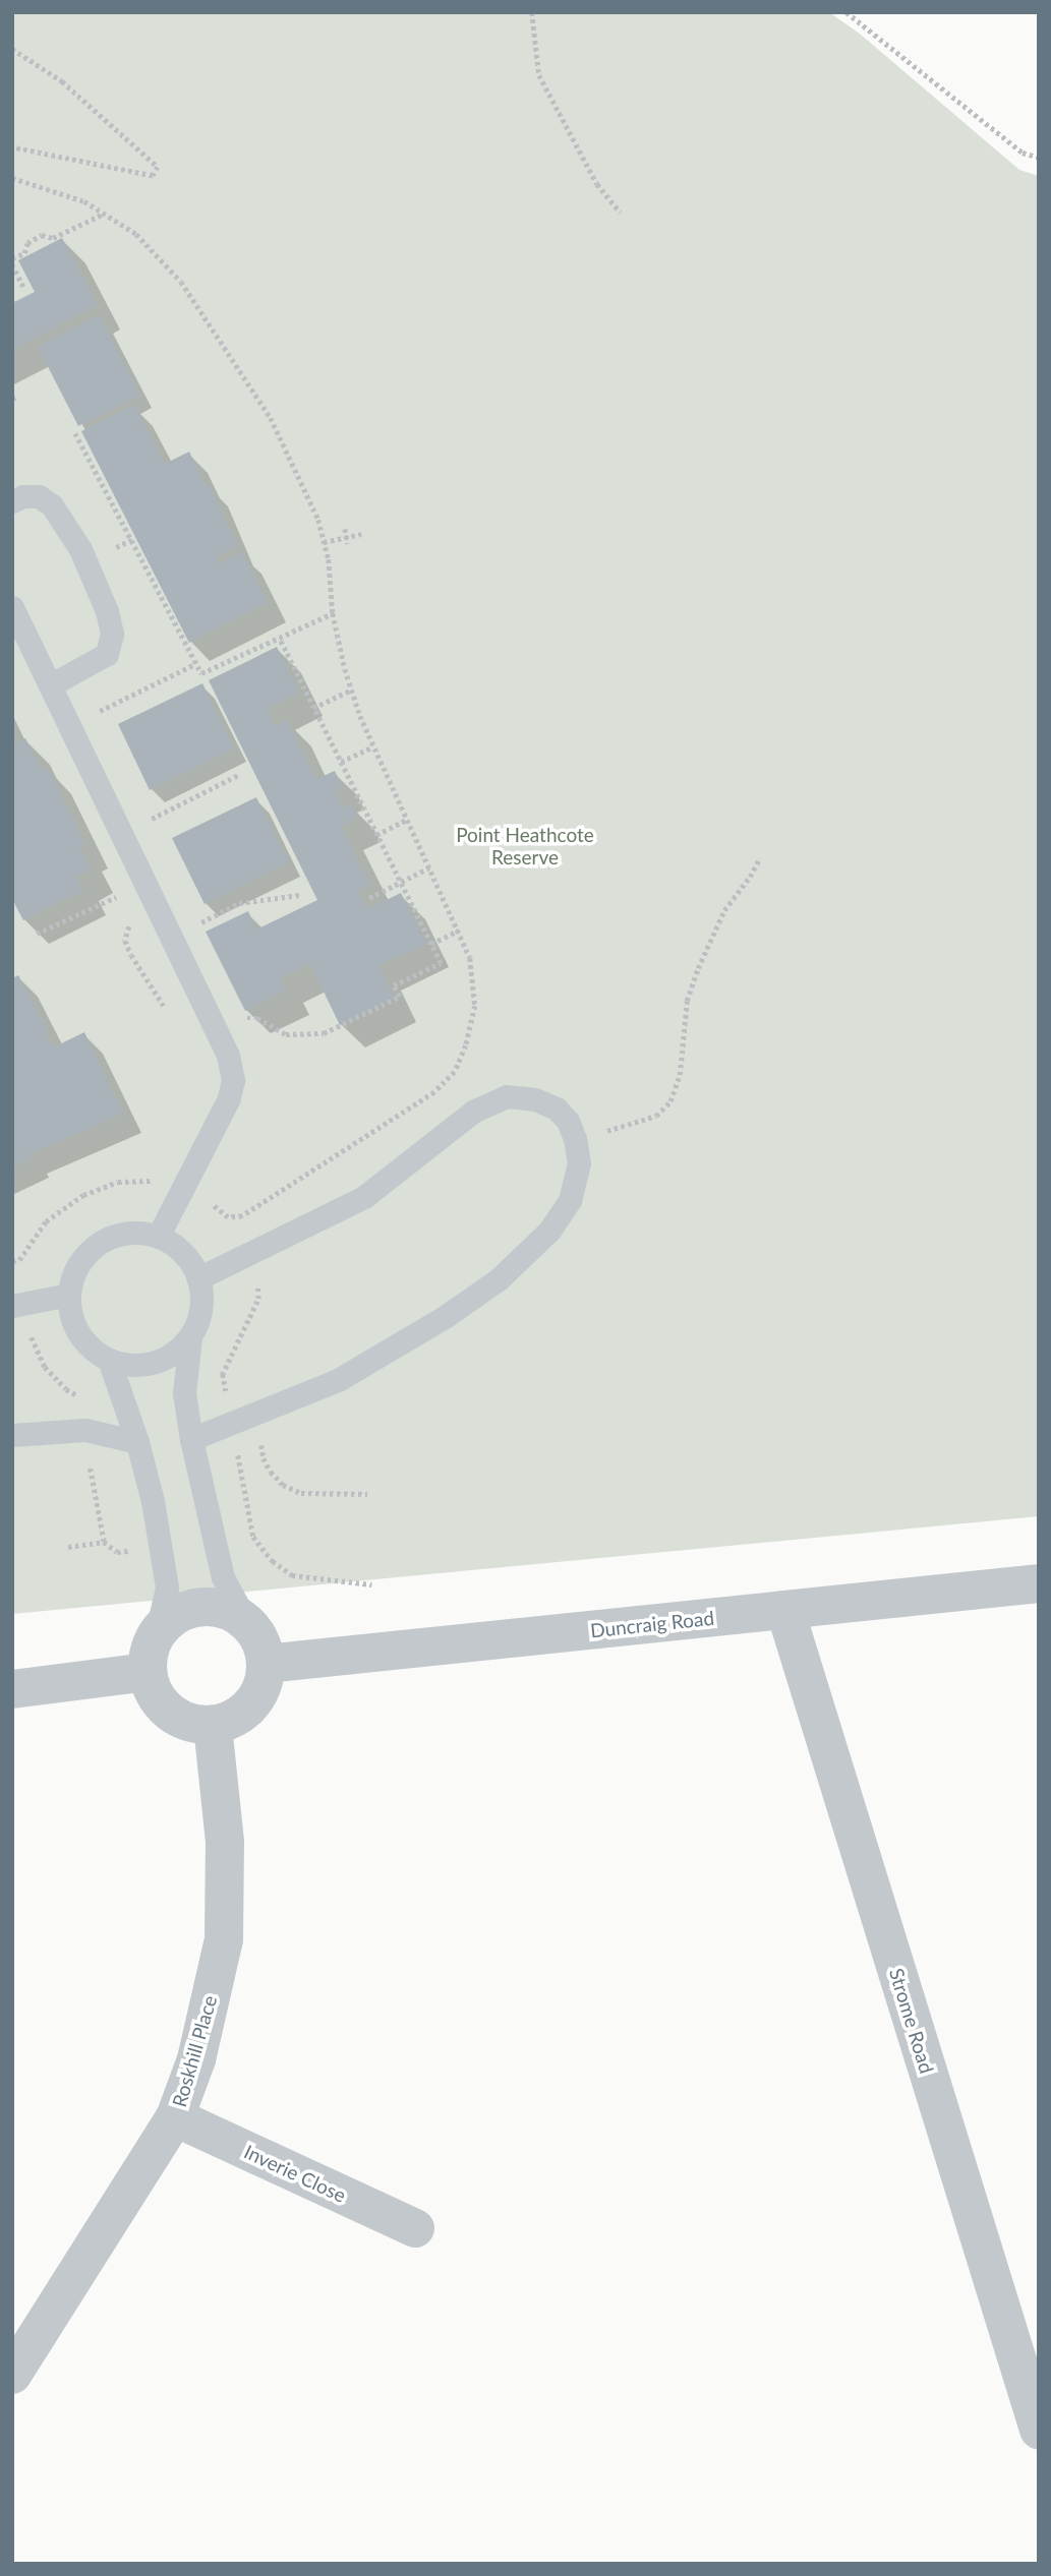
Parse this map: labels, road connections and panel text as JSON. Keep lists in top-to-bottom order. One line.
{"streets":{"street":["Duncraig Road","Strome Road","Roskhill Place","Inverie Close"]},"crossings":[["Duncraig Road","Strome Road"],["Duncraig Road","Roskhill Place"],["Roskhill Place","Inverie Close"]],"parks":["Point Heathcote Reserve"]}
